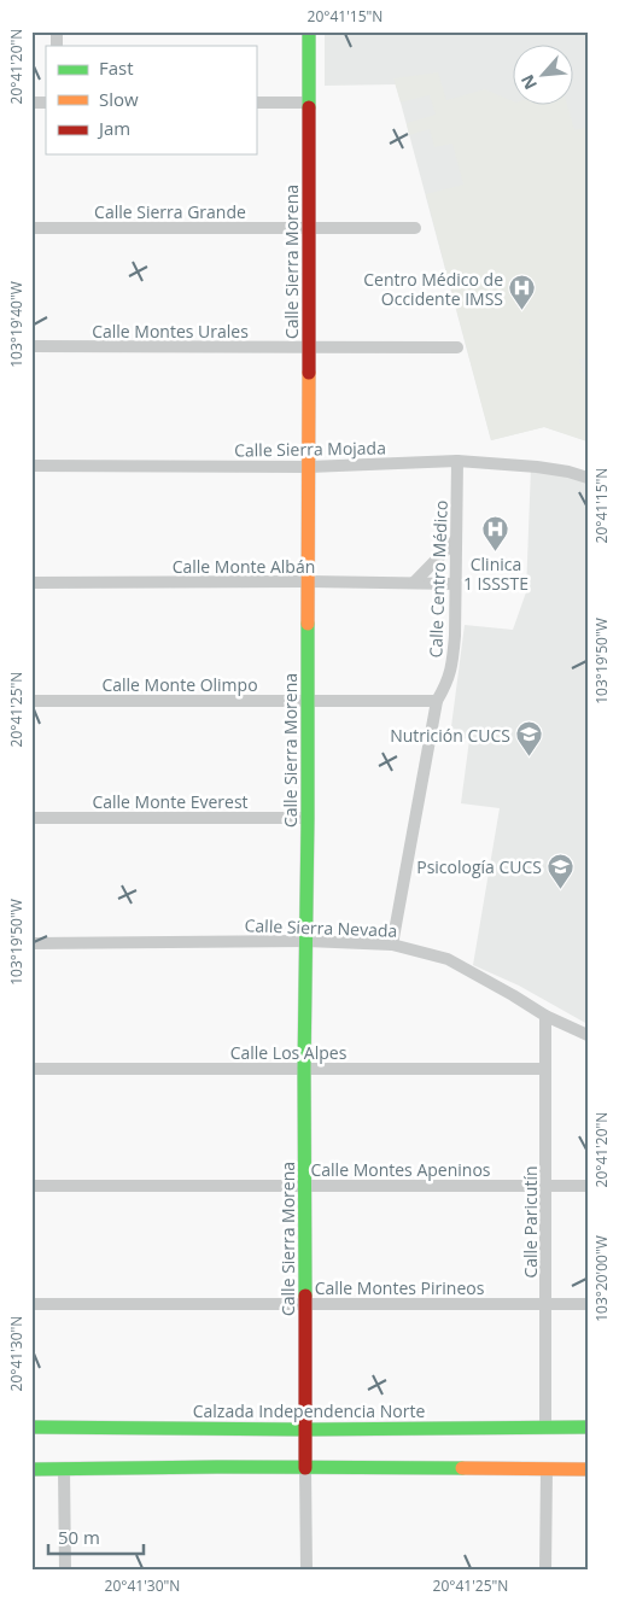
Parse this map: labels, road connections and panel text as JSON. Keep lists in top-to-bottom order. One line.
{"streets":{"street":["Calle Sierra Grande","Calle Sierra Morena","Calle Montes Urales","Calle Sierra Mojada","Calle Monte Albán","Calle Centro Médico","Calle Monte Olimpo","Calle Monte Everest","Calle Sierra Nevada","Calle Los Alpes","Calle Montes Apeninos","Calle Paricutín","Calle Montes Pirineos","Calzada Independencia Norte"]},"crossings":[["Calle Sierra Grande","Calle Sierra Morena"],["Calle Sierra Morena","Calle Montes Urales"],["Calle Sierra Morena","Calle Sierra Mojada"],["Calle Sierra Morena","Calle Monte Albán"],["Calle Sierra Morena","Calle Monte Olimpo"],["Calle Sierra Morena","Calle Monte Everest"],["Calle Sierra Morena","Calle Sierra Nevada"],["Calle Sierra Morena","Calle Los Alpes"],["Calle Sierra Morena","Calle Montes Apeninos"],["Calle Sierra Morena","Calle Montes Pirineos"],["Calle Sierra Morena","Calzada Independencia Norte"],["Calle Sierra Mojada","Calle Centro Médico"],["Calle Monte Albán","Calle Centro Médico"],["Calle Centro Médico","Calle Monte Olimpo"],["Calle Centro Médico","Calle Sierra Nevada"],["Calle Sierra Nevada","Calle Paricutín"],["Calle Los Alpes","Calle Paricutín"],["Calle Montes Apeninos","Calle Paricutín"],["Calle Paricutín","Calle Montes Pirineos"],["Calle Paricutín","Calzada Independencia Norte"]],"places":{"hospital":["Centro Médico de Occidente IMSS","Clinica 1 ISSSTE"],"school or university":["Nutrición CUCS","Psicología CUCS"]},"legend":["Fast","Slow","Jam"],"scale_bar":"50 m","north":"bottom left","coordinates":["20°41'15\"N","20°41'20\"N","103°19'40\"W","103°19'50\"W","20°41'25\"N","103°20'00\"W","20°41'30\"N"]}
